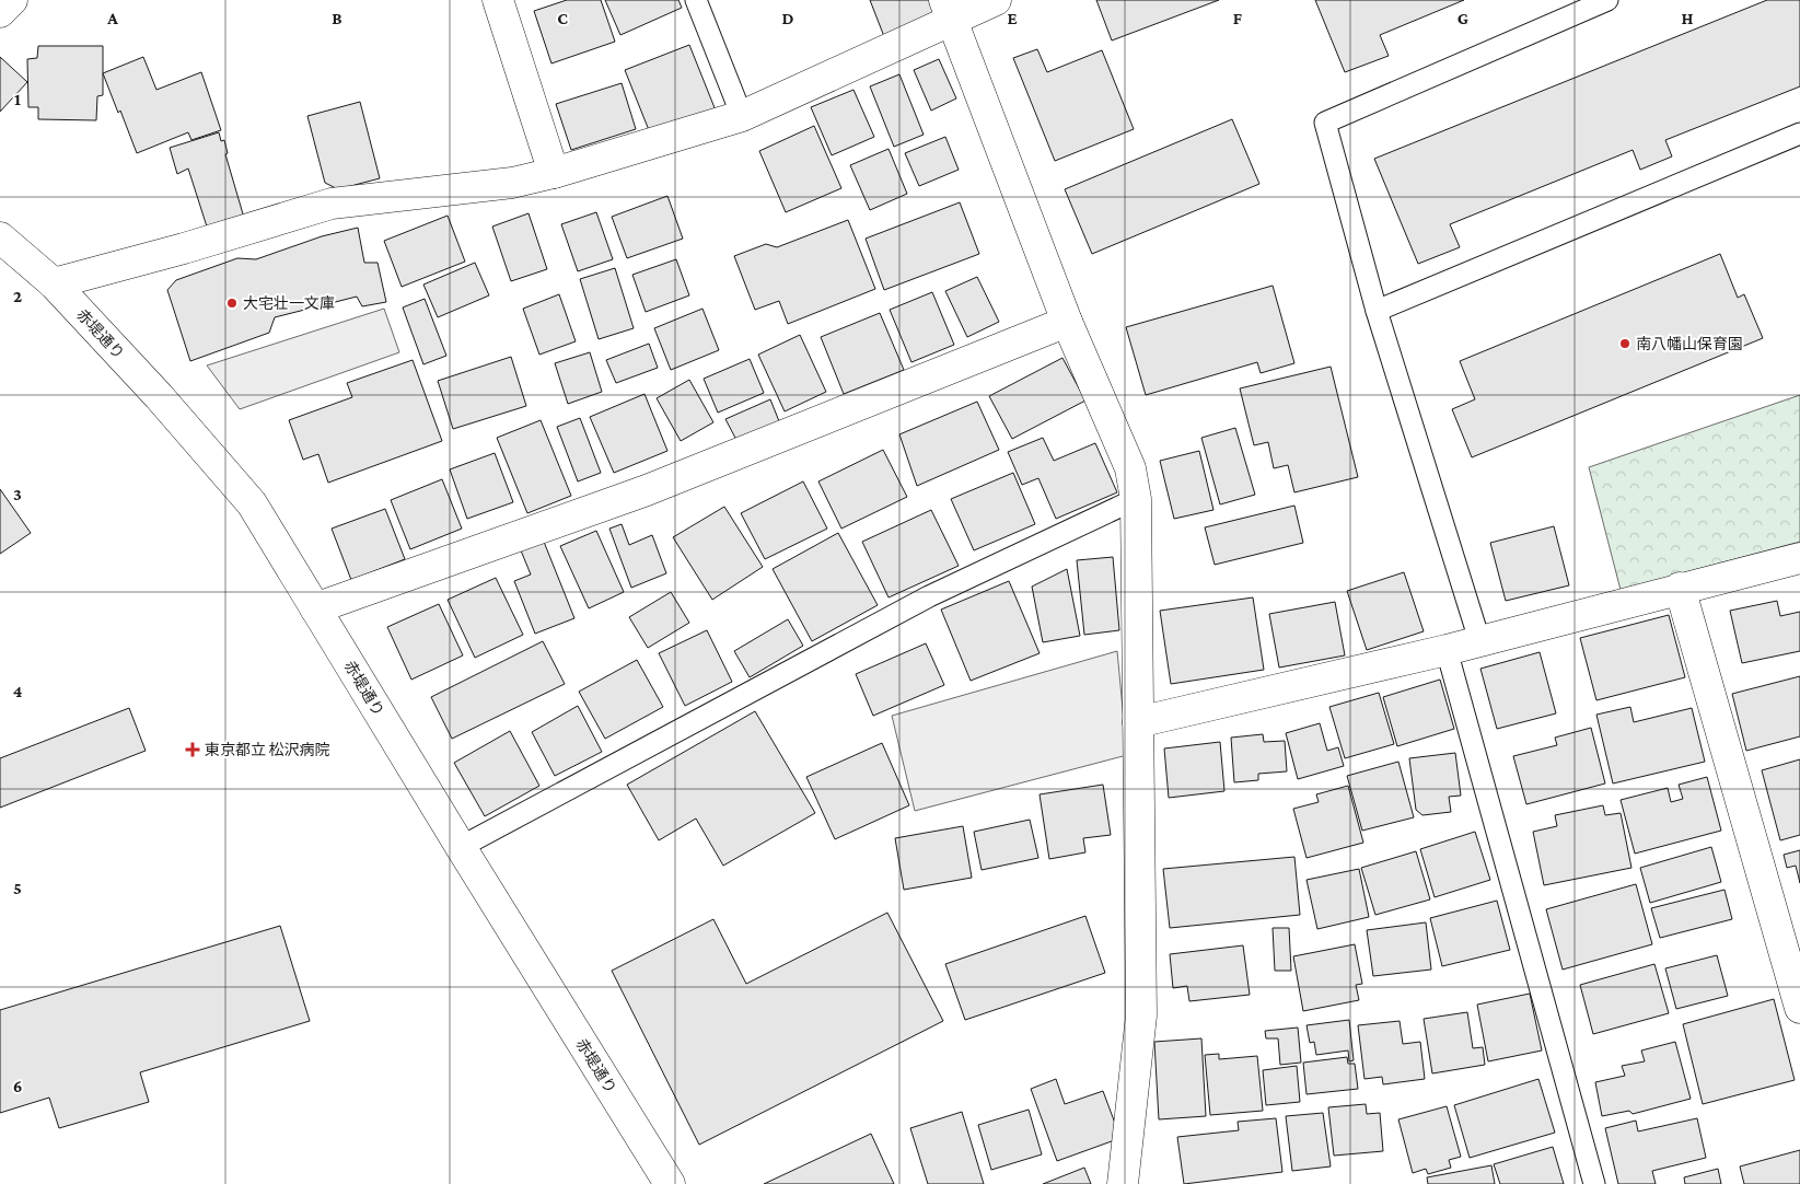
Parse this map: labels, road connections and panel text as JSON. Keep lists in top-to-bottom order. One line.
{"streets":{"street":["赤堤通り"]},"places":{"other":["大宅壮一文庫","南八幡山保育園"],"health":["東京都立 松沢病院"]},"grid":{"columns":["A","B","C","D","E","F","G","H"],"rows":["1","2","3","4","5","6"]}}
